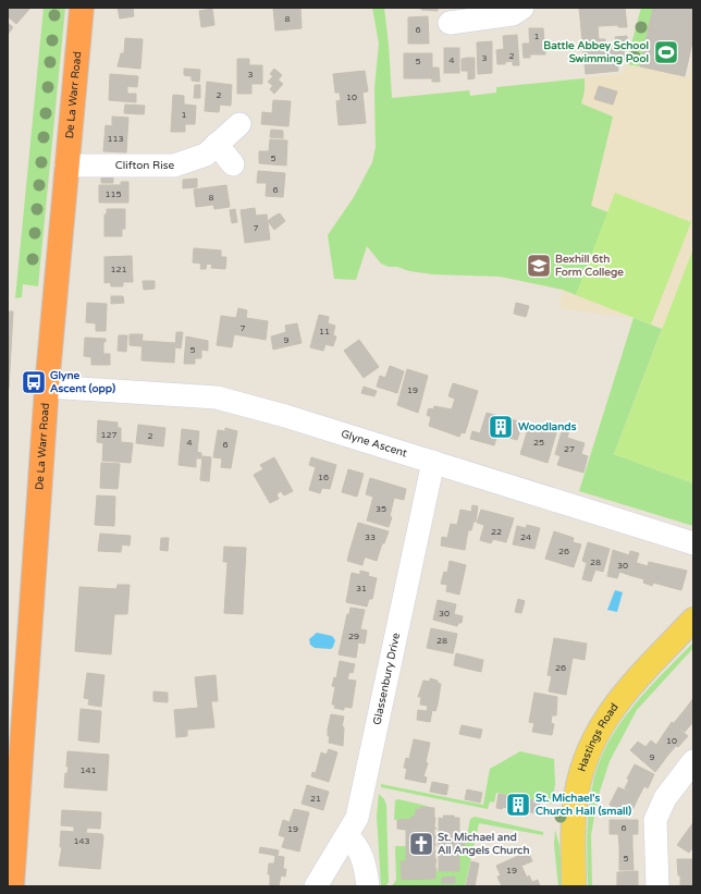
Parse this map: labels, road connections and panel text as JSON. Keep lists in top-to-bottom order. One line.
{"streets":{"highway":["De La Warr Road"],"main road":["Hastings Road"],"street":["Clifton Rise","Glyne Ascent","Glassenbury Drive"]},"crossings":[["De La Warr Road","Clifton Rise"],["De La Warr Road","Glyne Ascent"],["Glyne Ascent","Glassenbury Drive"]],"places":{"sports":["Battle Abbey School Swimming Pool"],"school or university":["Bexhill 6th Form College"],"bus stop":["Glyne Ascent (opp)"],"building":["Woodlands","St. Michael's Church Hall (small)"],"church":["St. Michael and All Angels Church"]},"house_numbers":["8","6","1","2","3","4","5","3","2","10","1","113","5","6","115","8","7","121","7","11","9","5","19","127","2","4","25","6","27","16","35","22","33","24","26","28","30","31","30","29","28","26","10","9","141","21","6","19","143","5","19"]}
